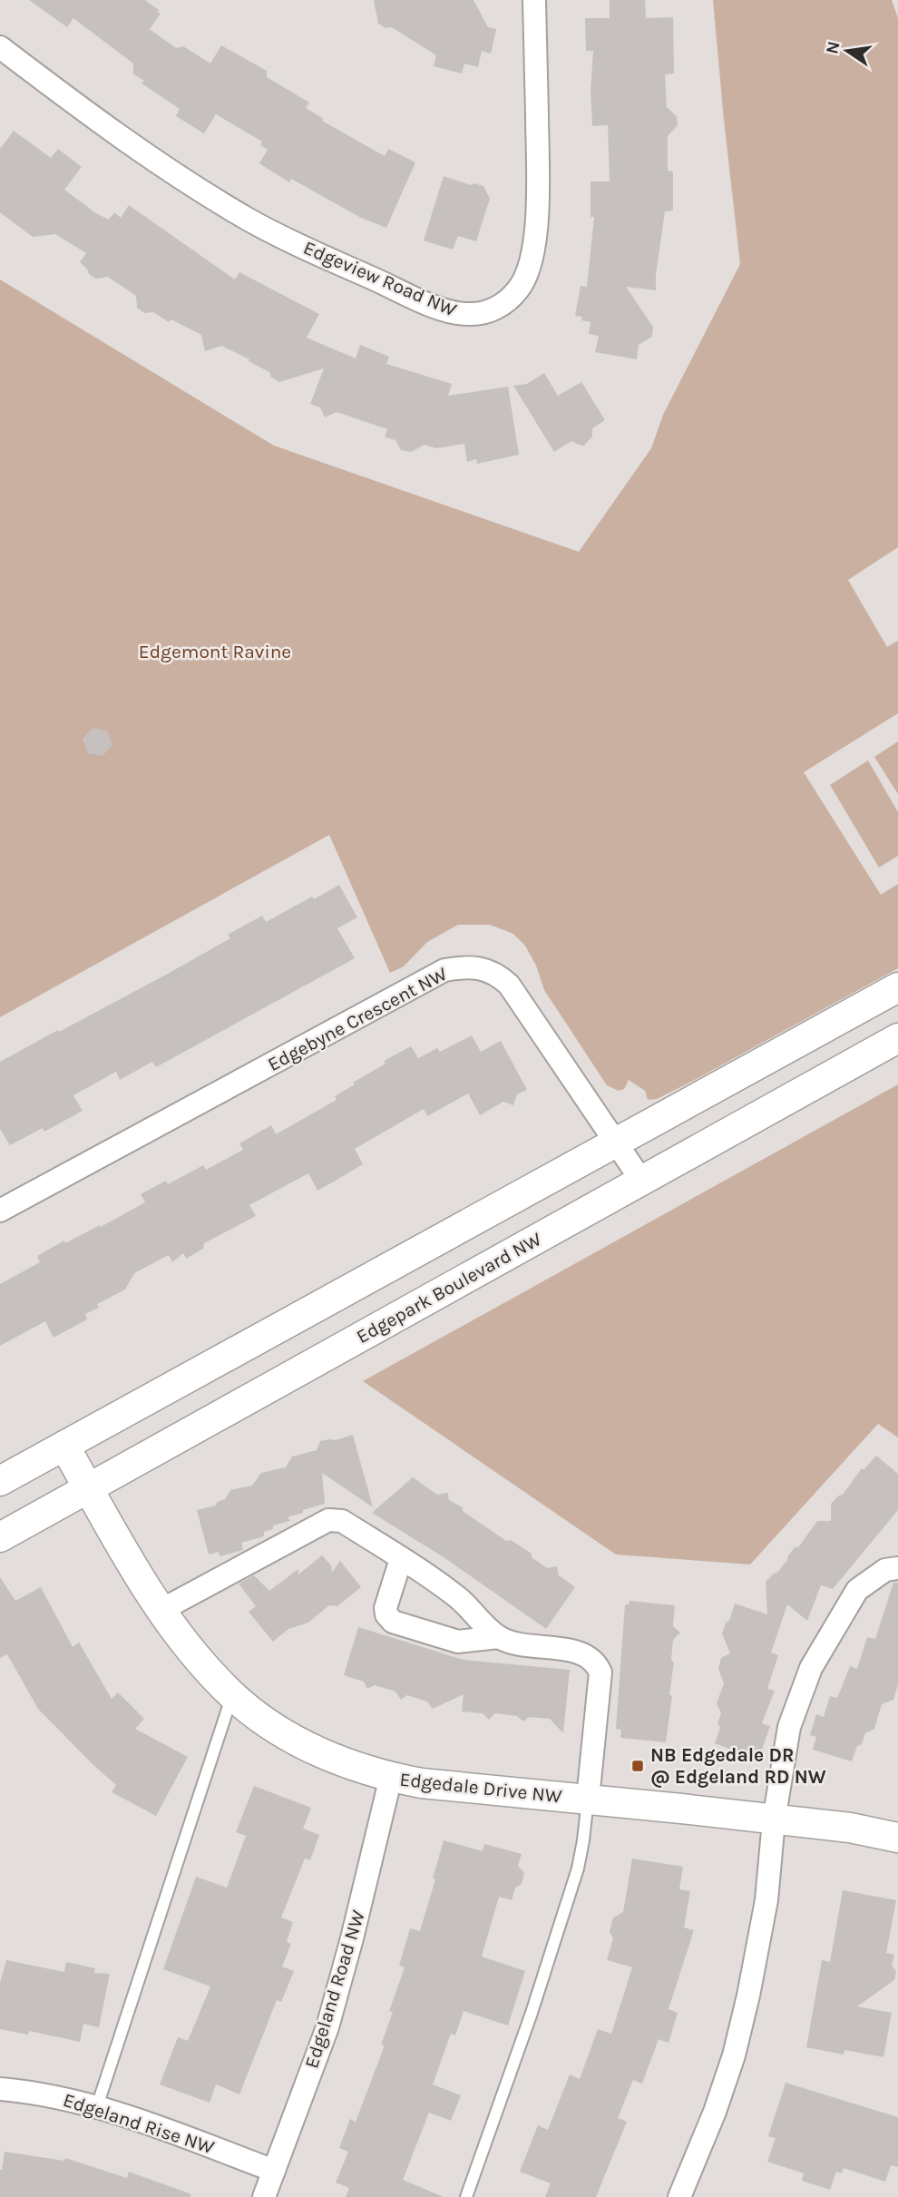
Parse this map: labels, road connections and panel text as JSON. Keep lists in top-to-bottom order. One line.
{"streets":{"street":["Edgeview Road NW","Edgebyne Crescent NW","Edgepark Boulevard NW","Edgedale Drive NW","Edgeland Road NW","Edgeland Rise NW"]},"crossings":[["Edgebyne Crescent NW","Edgepark Boulevard NW"],["Edgepark Boulevard NW","Edgedale Drive NW"],["Edgedale Drive NW","Edgeland Road NW"],["Edgeland Road NW","Edgeland Rise NW"]],"parks":["Edgemont Ravine"],"places":{"transit":["NB Edgedale DR @ Edgeland RD NW"]},"north":"left"}
